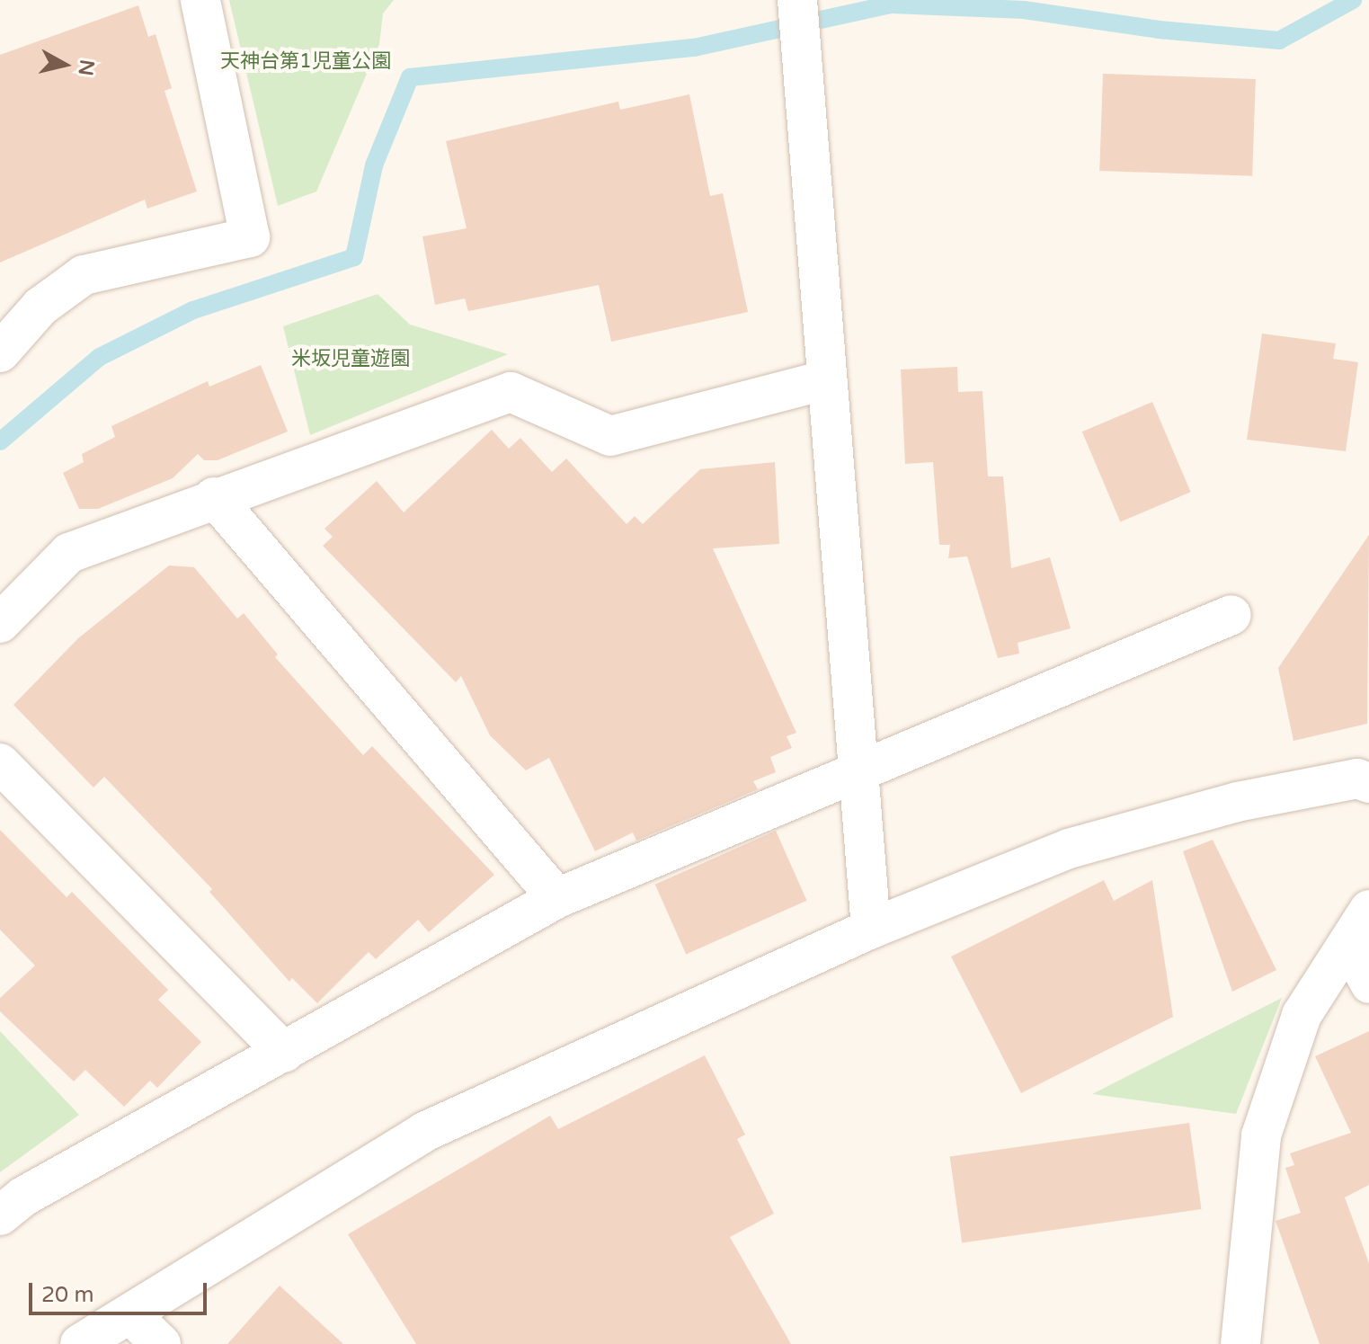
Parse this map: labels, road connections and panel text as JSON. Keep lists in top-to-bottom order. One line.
{"parks":["天神台第1児童公園","米坂児童遊園"],"scale_bar":"20 m","north":"right"}
